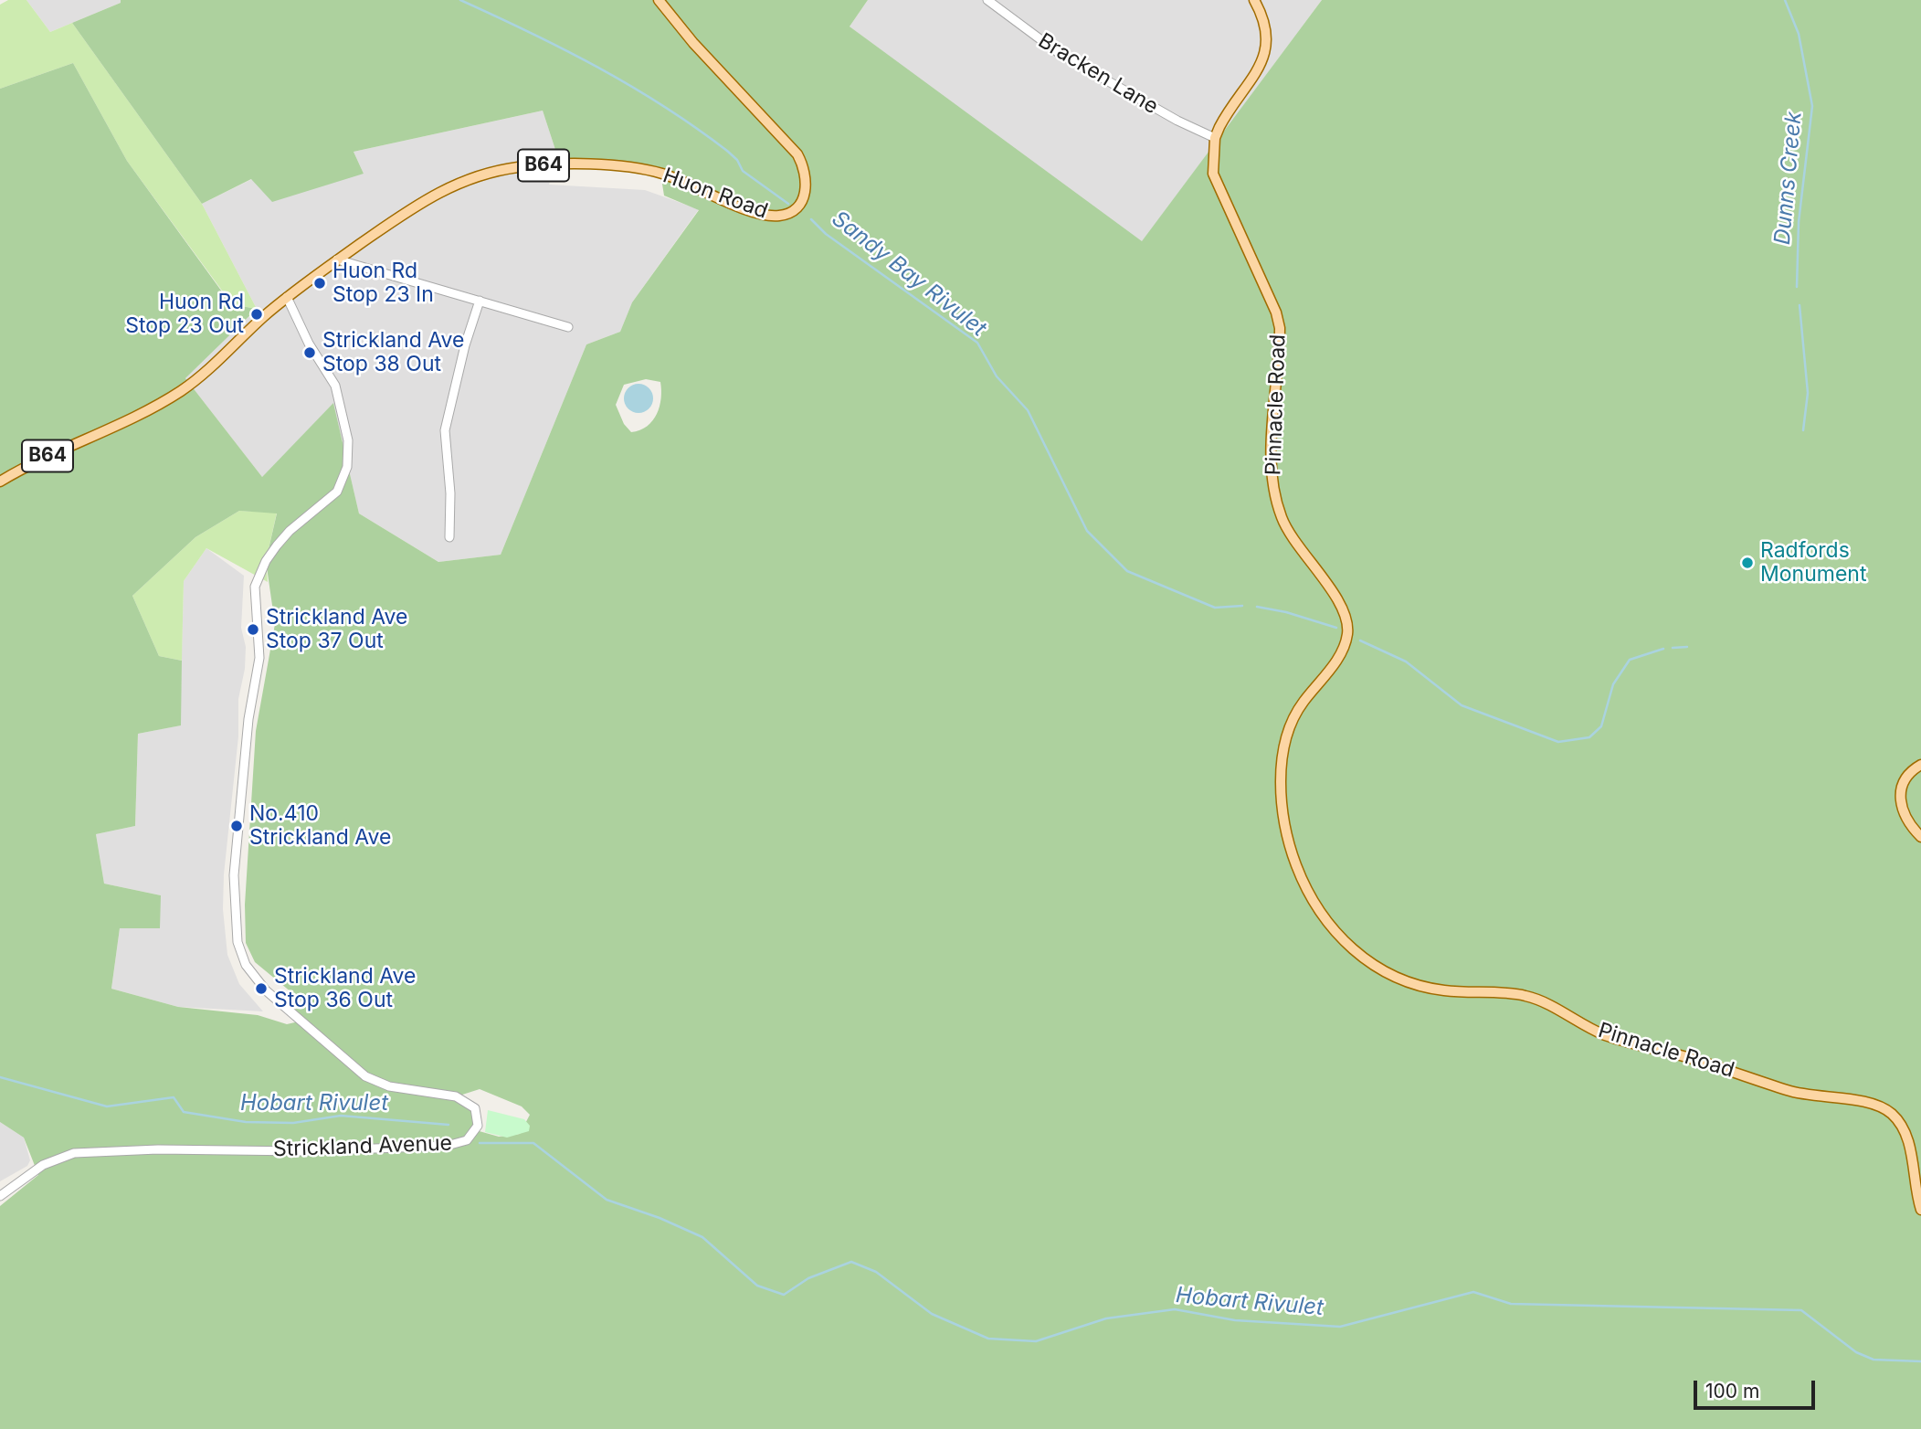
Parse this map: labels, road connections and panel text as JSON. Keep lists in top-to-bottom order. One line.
{"streets":{"main road":["B64","Huon Road","Pinnacle Road"],"street":["Bracken Lane","Strickland Avenue"]},"crossings":[["Bracken Lane","Pinnacle Road"],["Huon Road","Strickland Avenue"]],"water":["Dunns Creek","Sandy Bay Rivulet","Hobart Rivulet"],"places":["Huon Rd Stop 23 In","Huon Rd Stop 23 Out","Strickland Ave Stop 38 Out","Radfords Monument","Strickland Ave Stop 37 Out","No.410 Strickland Ave","Strickland Ave Stop 36 Out"],"scale_bar":"100 m"}
